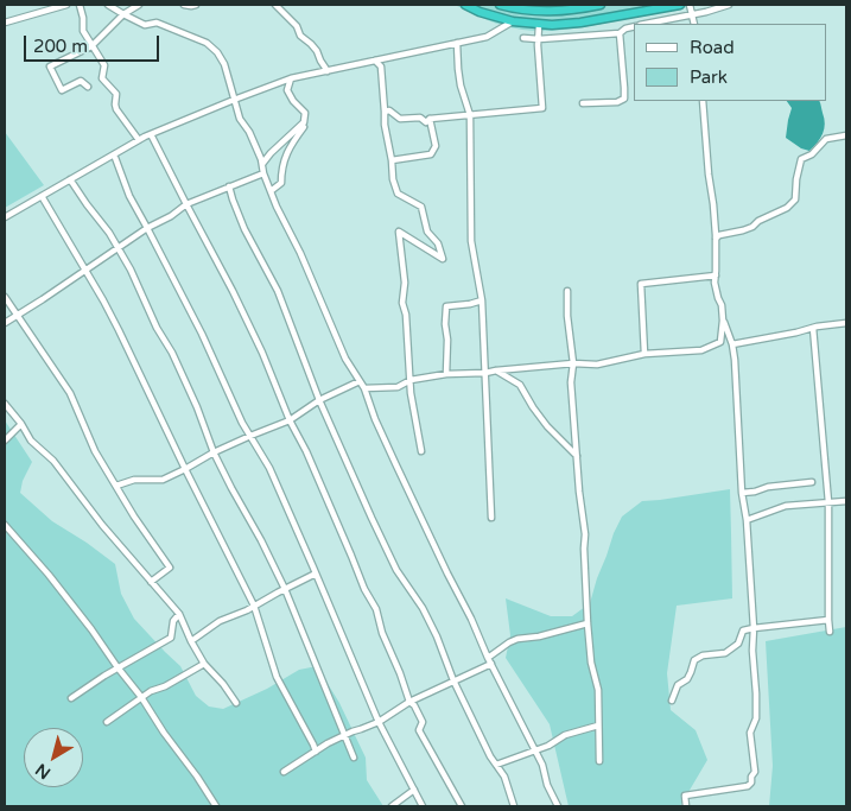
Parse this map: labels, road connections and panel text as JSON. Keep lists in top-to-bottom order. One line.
{"legend":["Road","Park"],"scale_bar":"200 m","north":"bottom left"}
